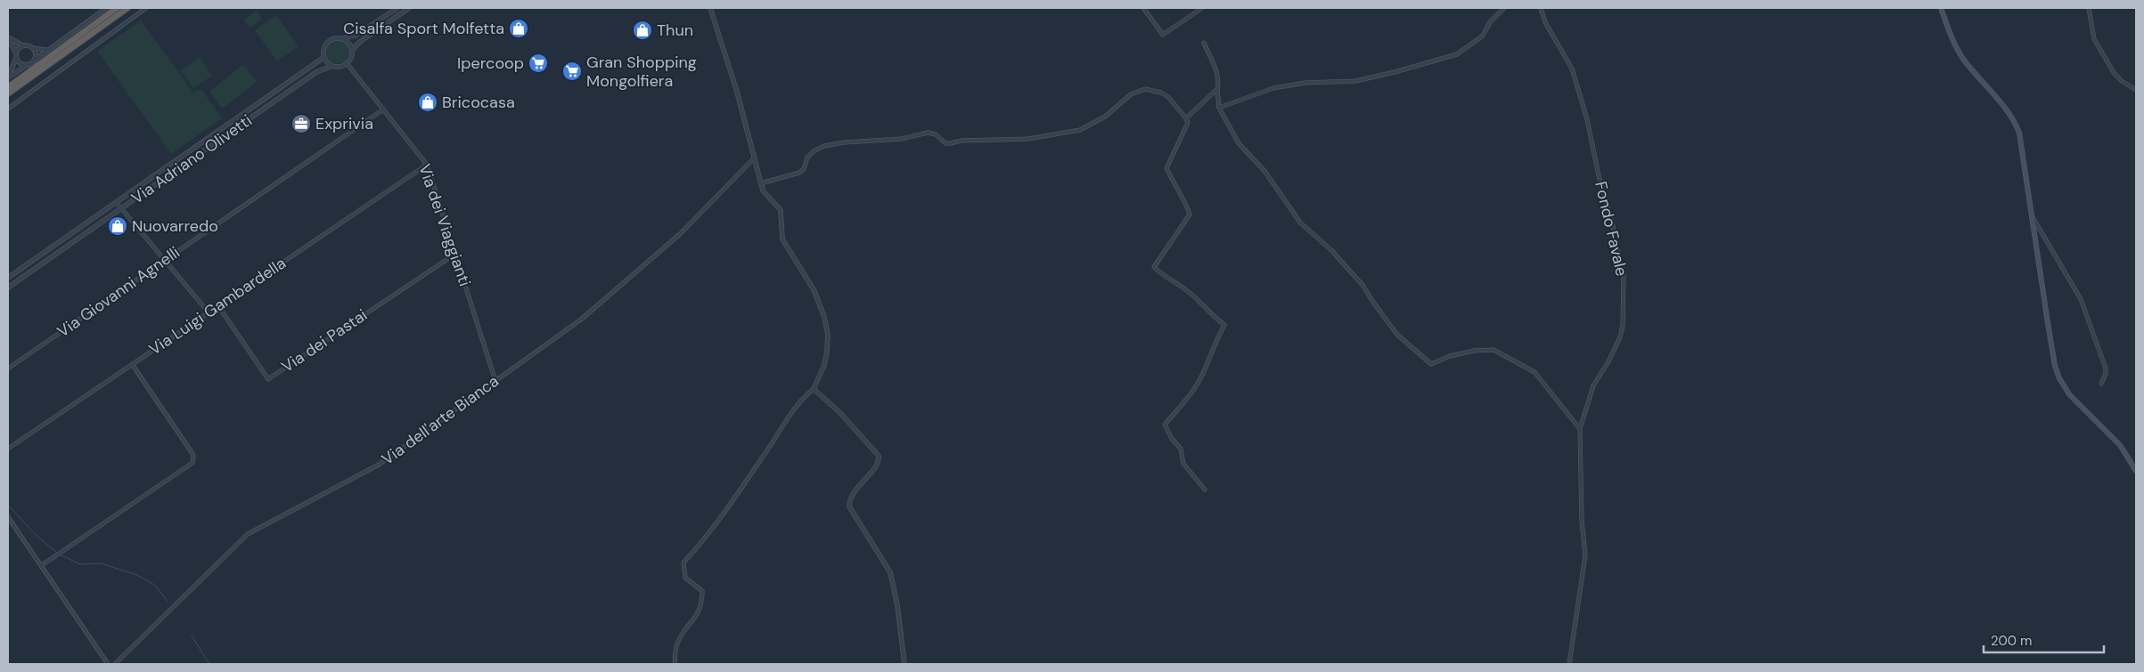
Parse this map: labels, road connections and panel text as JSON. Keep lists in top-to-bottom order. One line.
{"streets":{"street":["Via Adriano Olivetti","Via dei Viaggianti","Fondo Favale","Via Giovanni Agnelli","Via Luigi Gambardella","Via dei Pastai","Via dell'arte Bianca"]},"crossings":[["Via Adriano Olivetti","Via dei Viaggianti"],["Via dei Viaggianti","Via Giovanni Agnelli"],["Via dei Viaggianti","Via Luigi Gambardella"],["Via dei Viaggianti","Via dei Pastai"],["Via dei Viaggianti","Via dell'arte Bianca"],["Via Luigi Gambardella","Via dei Pastai"]],"places":{"shop":["Cisalfa Sport Molfetta","Thun","Bricocasa","Nuovarredo"],"supermarket":["Ipercoop","Gran Shopping Mongolfiera"],"office":["Exprivia"]},"scale_bar":"200 m"}
